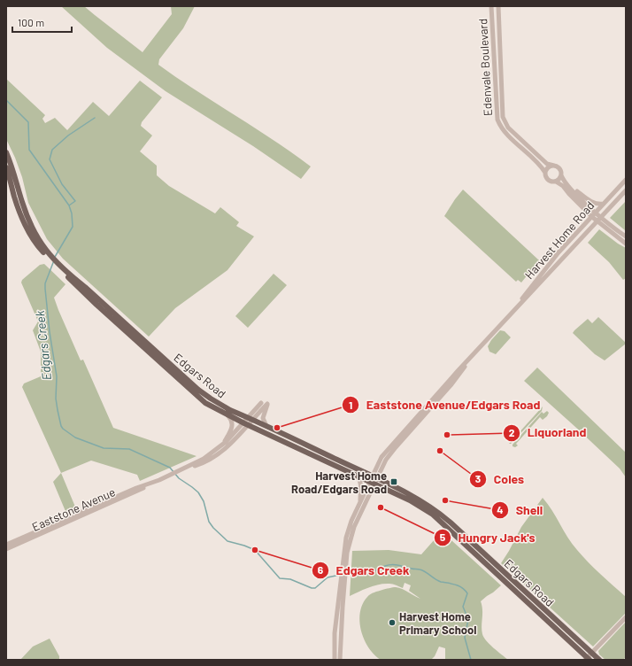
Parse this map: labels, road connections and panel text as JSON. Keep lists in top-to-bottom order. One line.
{"streets":{"main road":["Edgars Road"],"street":["Edenvale Boulevard","Harvest Home Road","Eaststone Avenue"]},"crossings":[["Harvest Home Road","Edgars Road"],["Edgars Road","Eaststone Avenue"]],"water":["Edgars Creek"],"places":{"other":["Eaststone Avenue/Edgars Road","Liquorland","Coles","Shell","Hungry Jack's","Edgars Creek","Harvest Home Primary School"],"transit":["Harvest Home Road/Edgars Road"]},"scale_bar":"100 m"}
